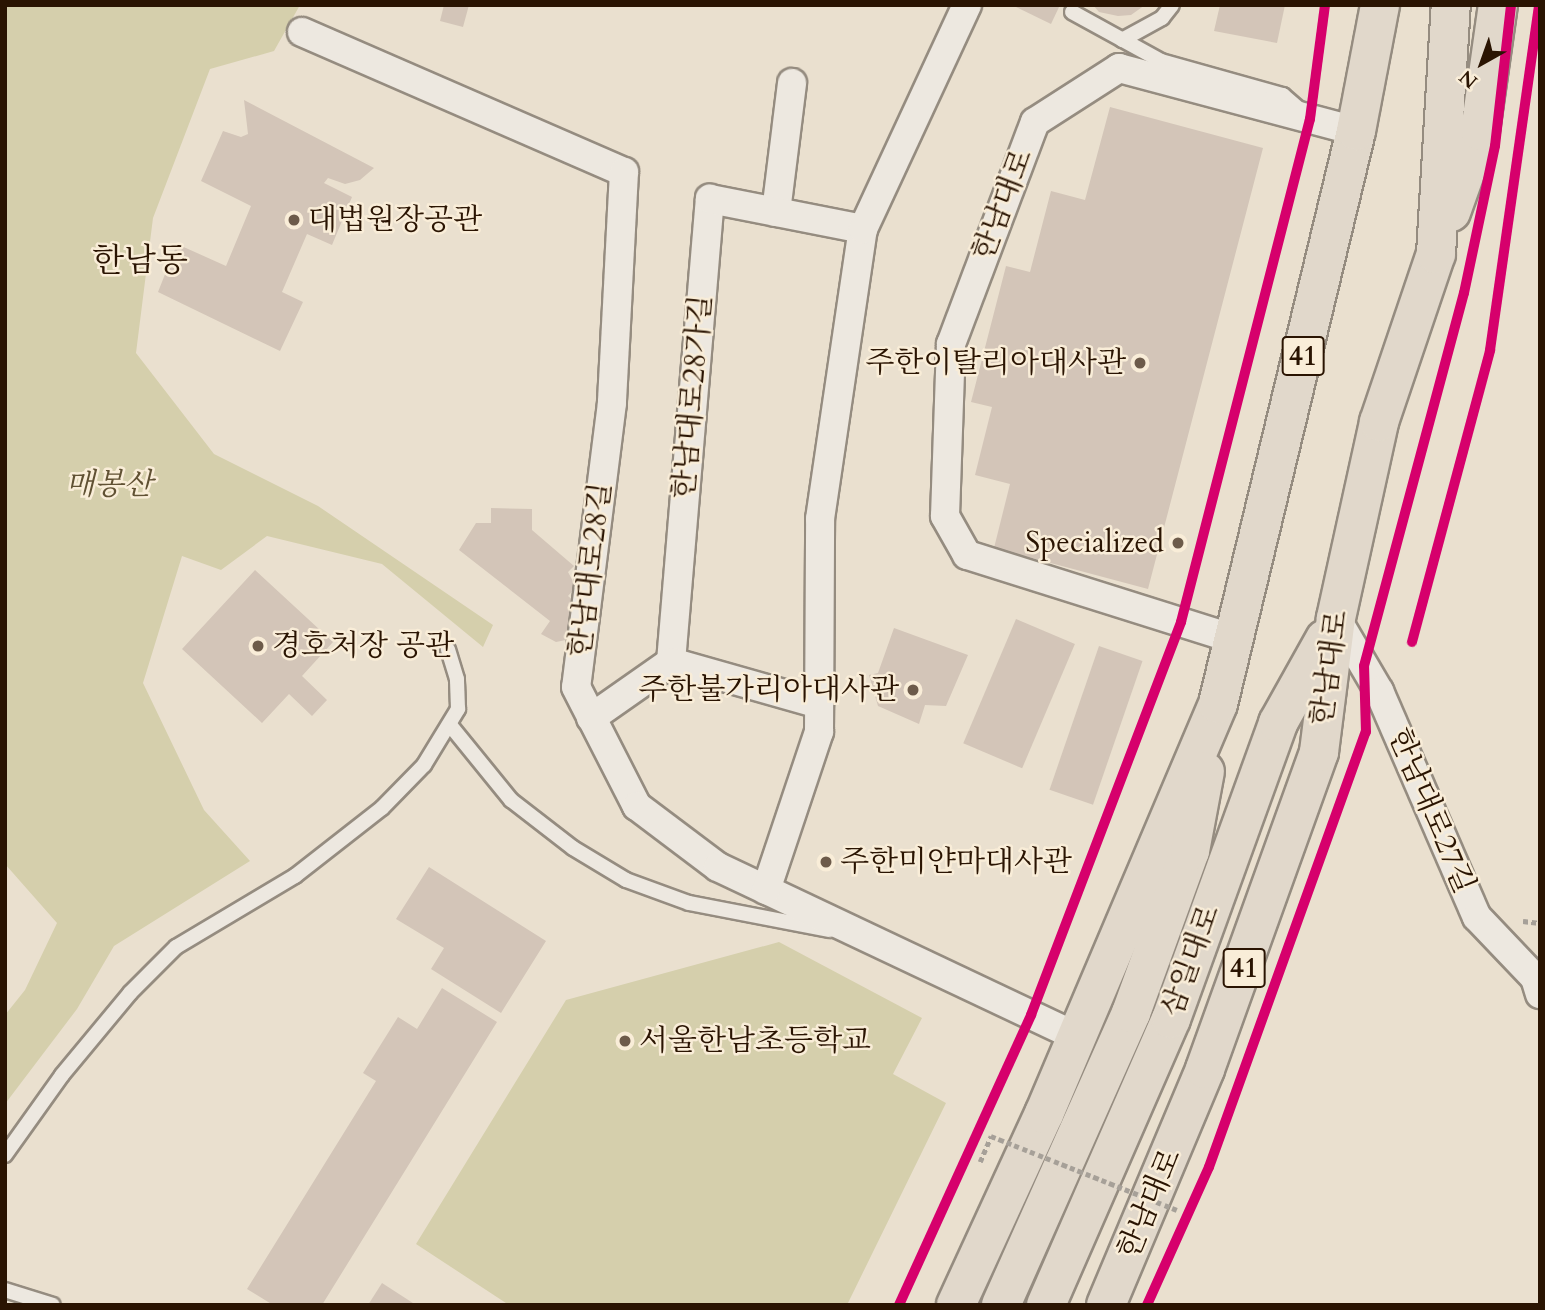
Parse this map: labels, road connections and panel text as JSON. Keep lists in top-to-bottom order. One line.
{"streets":{"main road":["한남대로","41","삼일대로"],"street":["한남대로28가길","한남대로28길","한남대로27길"]},"crossings":[["한남대로","41"],["한남대로","한남대로27길"],["한남대로","삼일대로"],["41","한남대로28길"],["41","삼일대로"],["한남대로27길","삼일대로"]],"districts":["한남동"],"parks":["매봉산"],"places":["대법원장공관","주한이탈리아대사관","Specialized","경호처장 공관","주한불가리아대사관","주한미얀마대사관","서울한남초등학교"],"north":"bottom left"}
